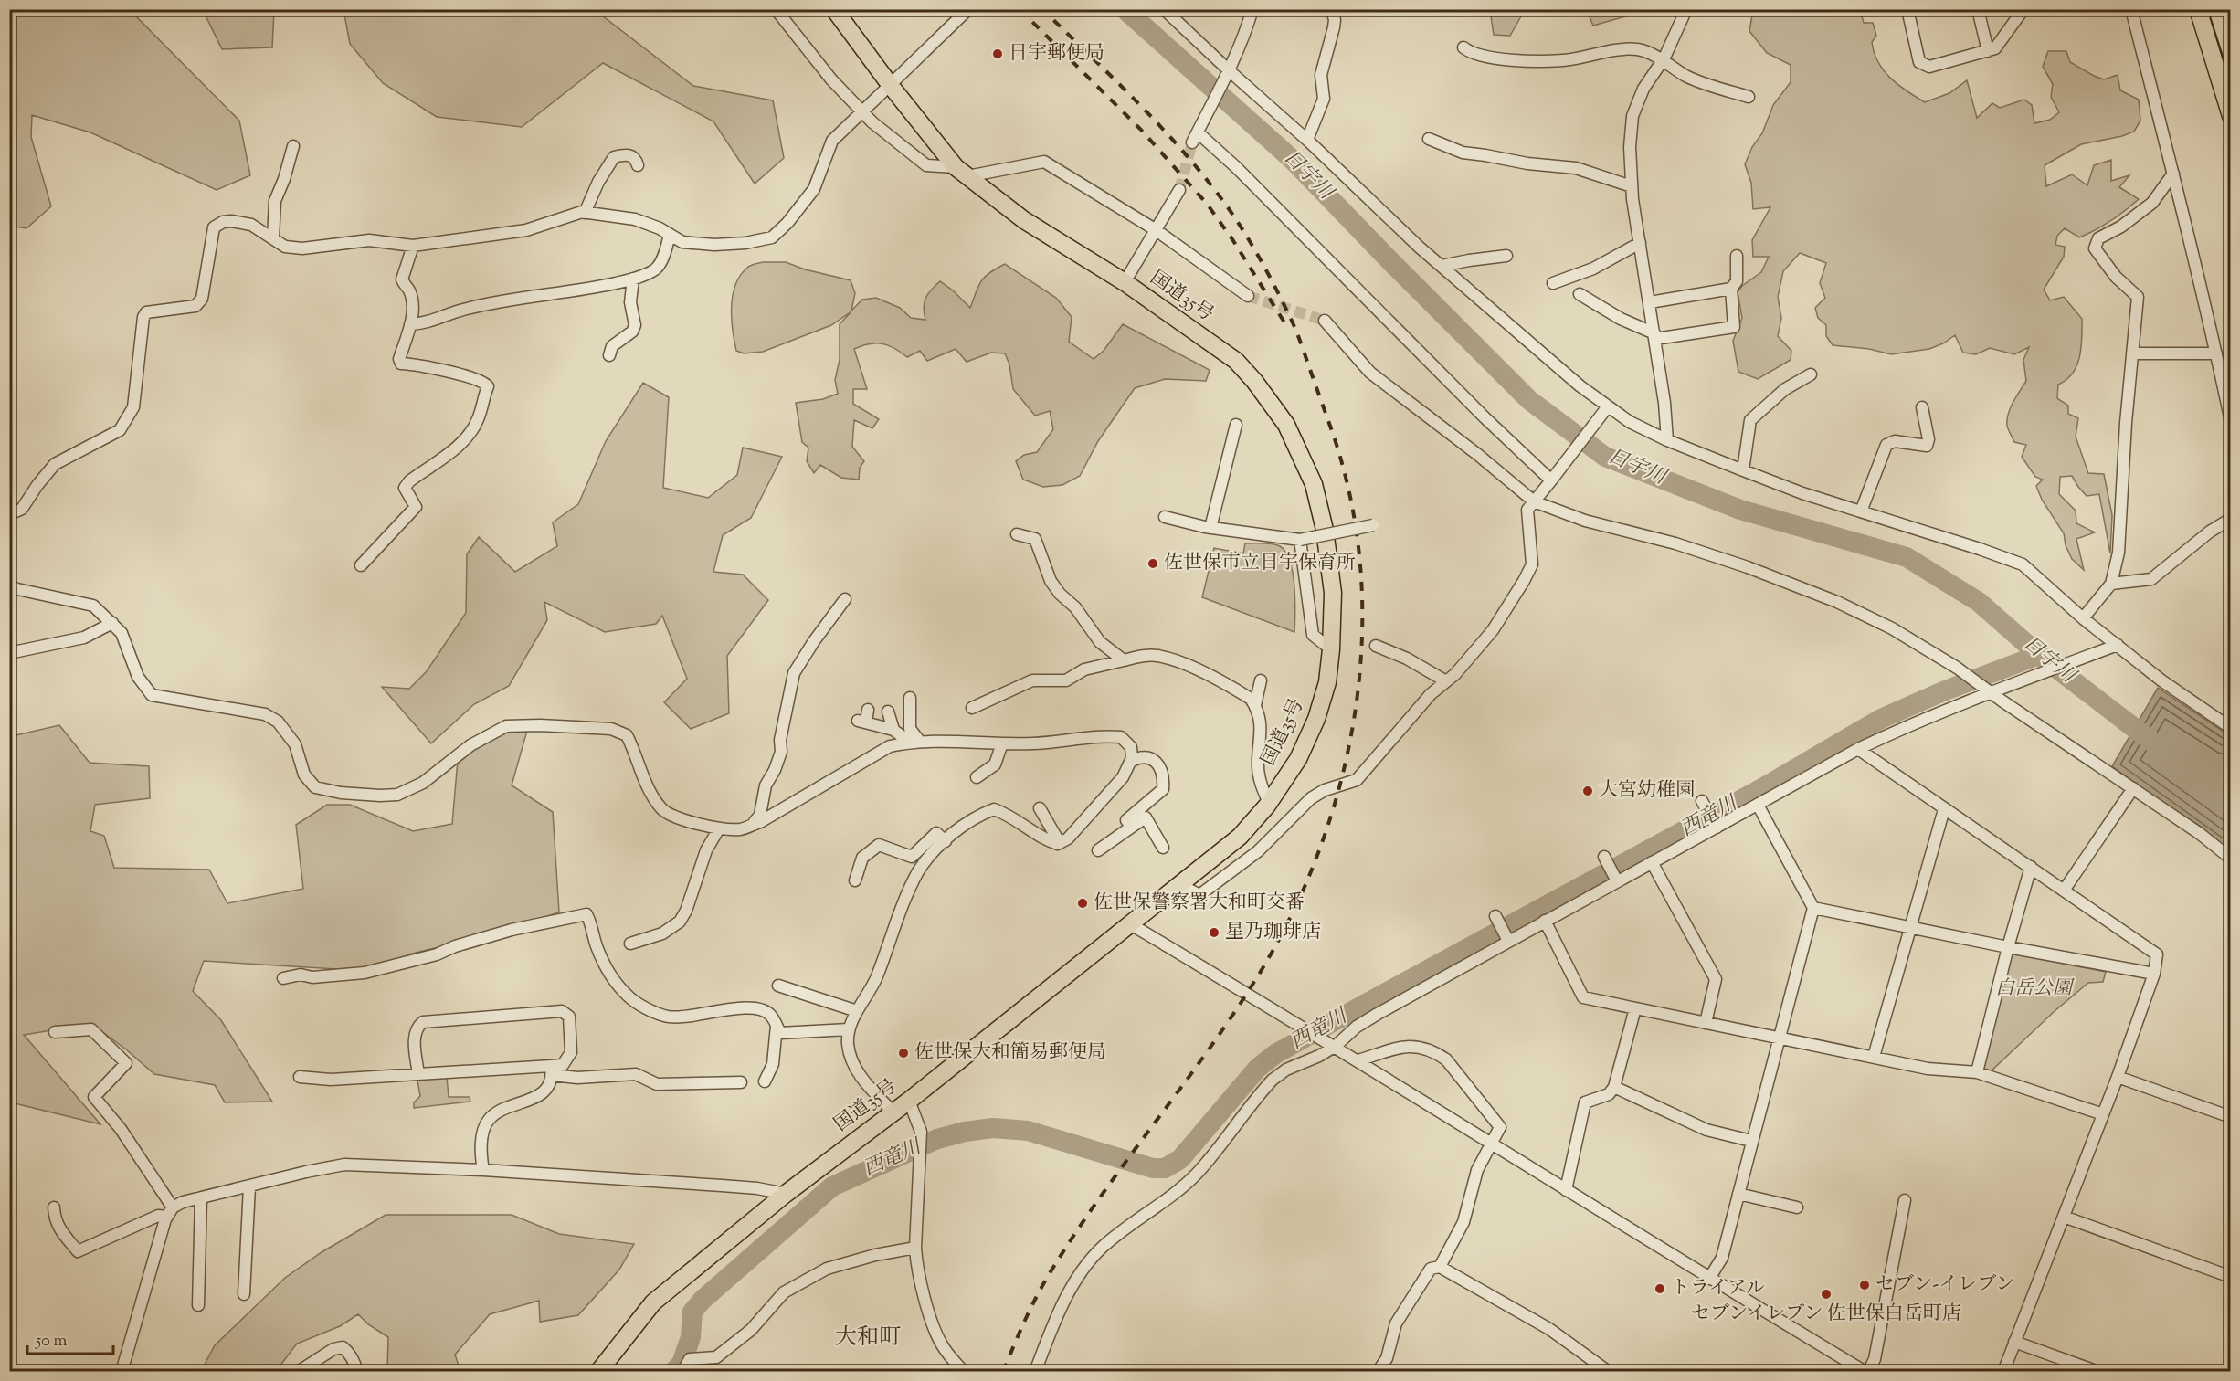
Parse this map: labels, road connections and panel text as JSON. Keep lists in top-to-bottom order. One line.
{"streets":{"highway":["国道35号"]},"districts":["大和町"],"water":["日宇川","西竜川"],"parks":["白岳公園"],"places":["日宇郵便局","佐世保市立日宇保育所","大宮幼稚園","佐世保警察署大和町交番","星乃珈琲店","佐世保大和簡易郵便局","セブン-イレブン","トライアル","セブンイレブン 佐世保白岳町店"],"scale_bar":"50 m"}
